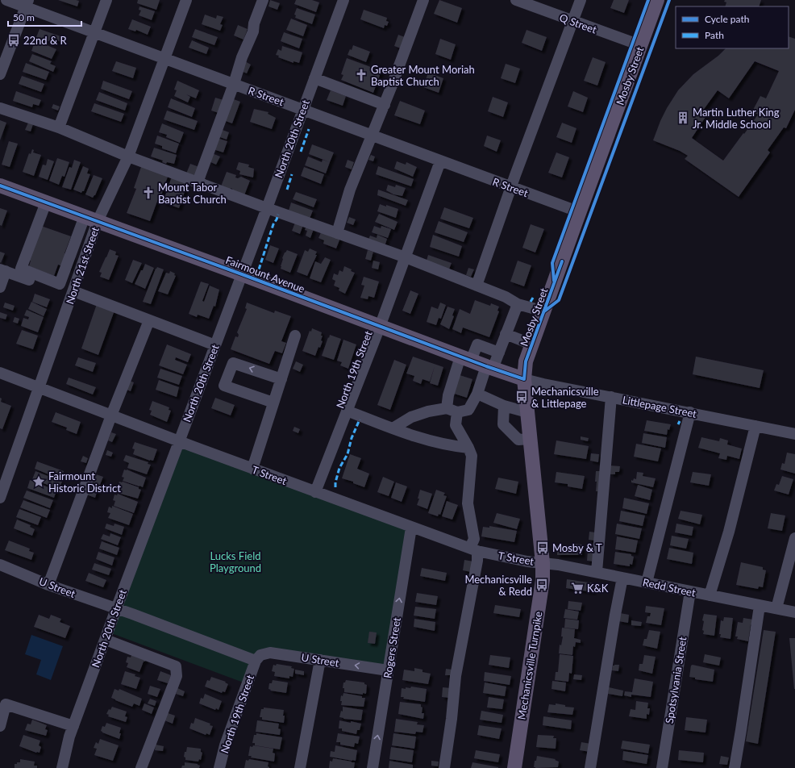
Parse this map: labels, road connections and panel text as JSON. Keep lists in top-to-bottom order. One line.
{"streets":{"main road":["Mosby Street","Fairmount Avenue","Mechanicsville Turnpike"],"street":["Q Street","R Street","North 20th Street","North 21st Street","North 19th Street","Littlepage Street","T Street","U Street","Redd Street","Rogers Street","Spotsylvania Street"]},"crossings":[["Q Street","Mosby Street"],["Mosby Street","R Street"],["Mosby Street","Fairmount Avenue"],["Mosby Street","Littlepage Street"],["Mosby Street","T Street"],["Mosby Street","Redd Street"],["Mosby Street","Mechanicsville Turnpike"],["R Street","North 20th Street"],["R Street","North 21st Street"],["R Street","North 19th Street"],["North 20th Street","Fairmount Avenue"],["North 20th Street","T Street"],["North 20th Street","U Street"],["North 21st Street","Fairmount Avenue"],["North 21st Street","T Street"],["Fairmount Avenue","North 19th Street"],["Fairmount Avenue","Littlepage Street"],["North 19th Street","T Street"],["North 19th Street","U Street"],["T Street","Redd Street"],["T Street","Rogers Street"],["T Street","Mechanicsville Turnpike"],["U Street","Rogers Street"],["Redd Street","Mechanicsville Turnpike"],["Redd Street","Spotsylvania Street"]],"parks":["Lucks Field Playground"],"places":{"bus stop":["22nd & R","Mechanicsville & Littlepage","Mosby & T","Mechanicsville & Redd"],"church":["Greater Mount Moriah Baptist Church","Mount Tabor Baptist Church"],"building":["Martin Luther King Jr. Middle School"],"place":["Fairmount Historic District"],"supermarket":["K&K"]},"legend":["Cycle path","Path"],"scale_bar":"50 m"}
